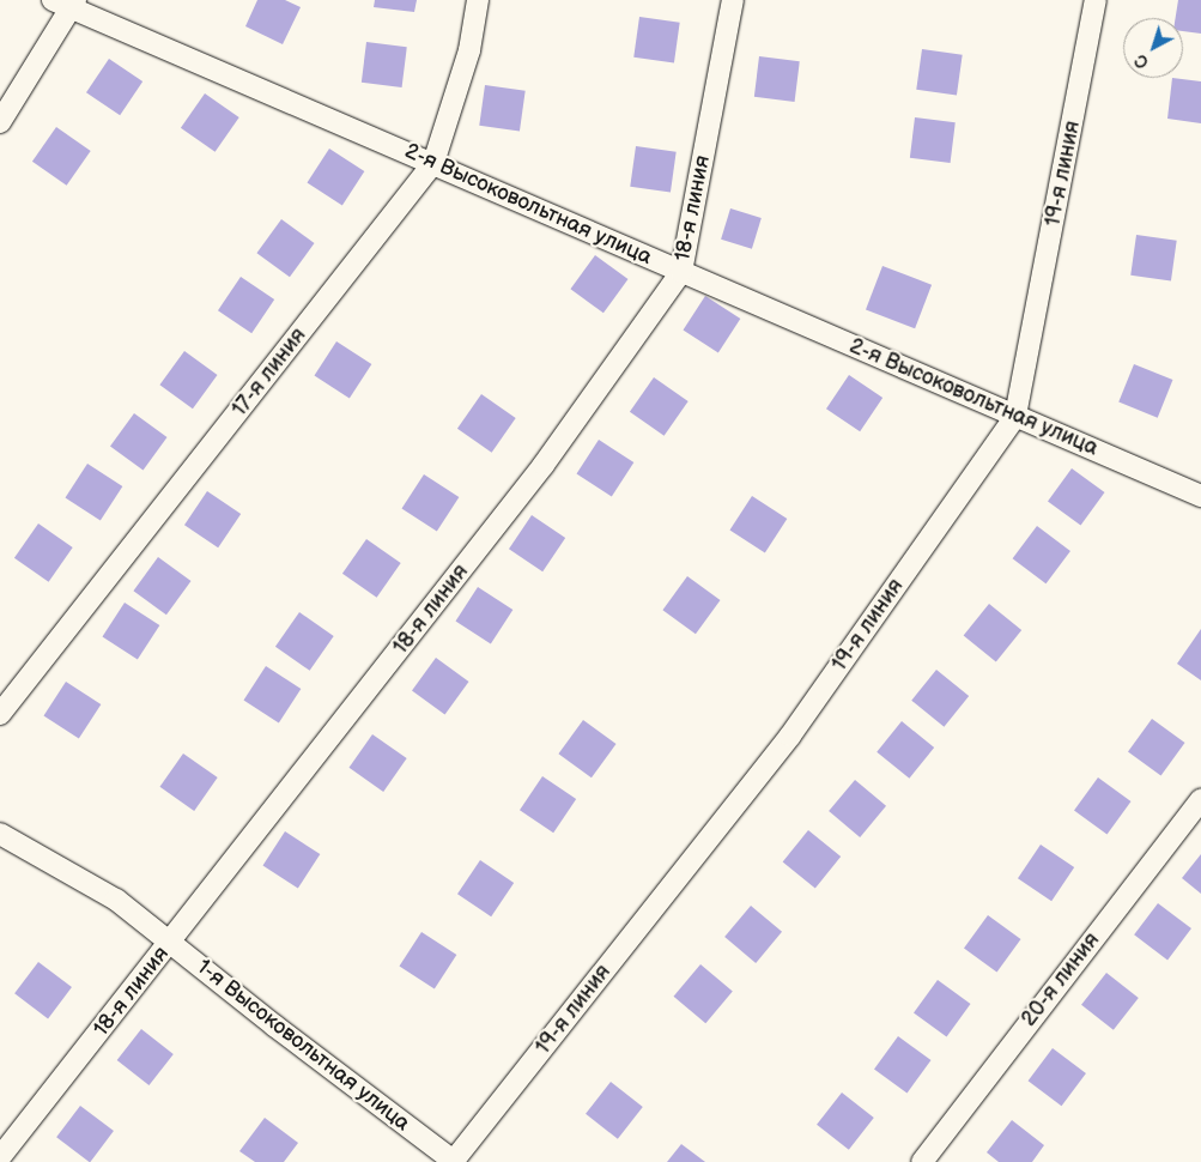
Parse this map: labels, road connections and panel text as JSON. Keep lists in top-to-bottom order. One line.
{"streets":{"street":["19-я линия","2-я Высоковольтная улица","18-я линия","17-я линия","20-я линия","1-я Высоковольтная улица"]},"crossings":[["19-я линия","2-я Высоковольтная улица"],["19-я линия","1-я Высоковольтная улица"],["2-я Высоковольтная улица","18-я линия"],["2-я Высоковольтная улица","17-я линия"],["18-я линия","1-я Высоковольтная улица"]],"north":"bottom left"}
